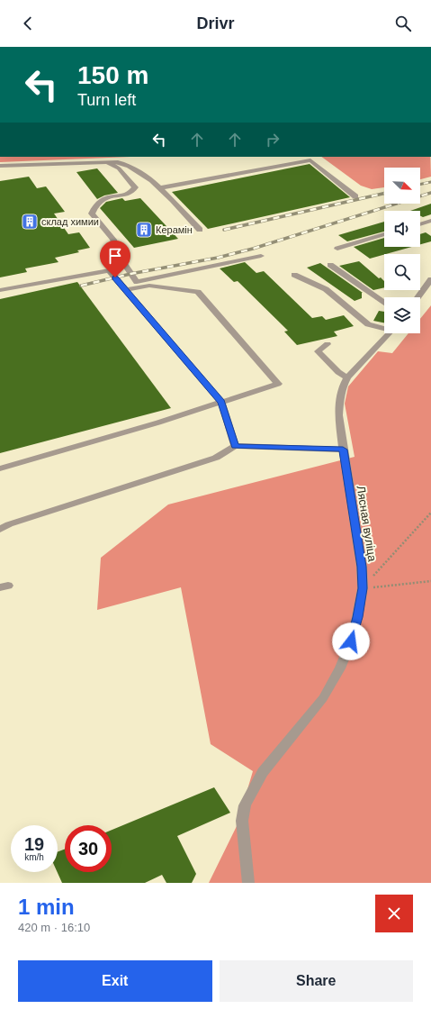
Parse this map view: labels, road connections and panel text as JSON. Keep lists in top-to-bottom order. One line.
{"streets":{"street":["Лясная вуліца"]},"places":{"building":["склад химии","Керамін"]},"north":"bottom right","page":{"header":"Drivr","turn":["150 m","Turn left"],"speed":"19 km/h","limit":"30","heading":["1 min","420 m · 16:10"],"buttons":["Exit","Share"]}}
